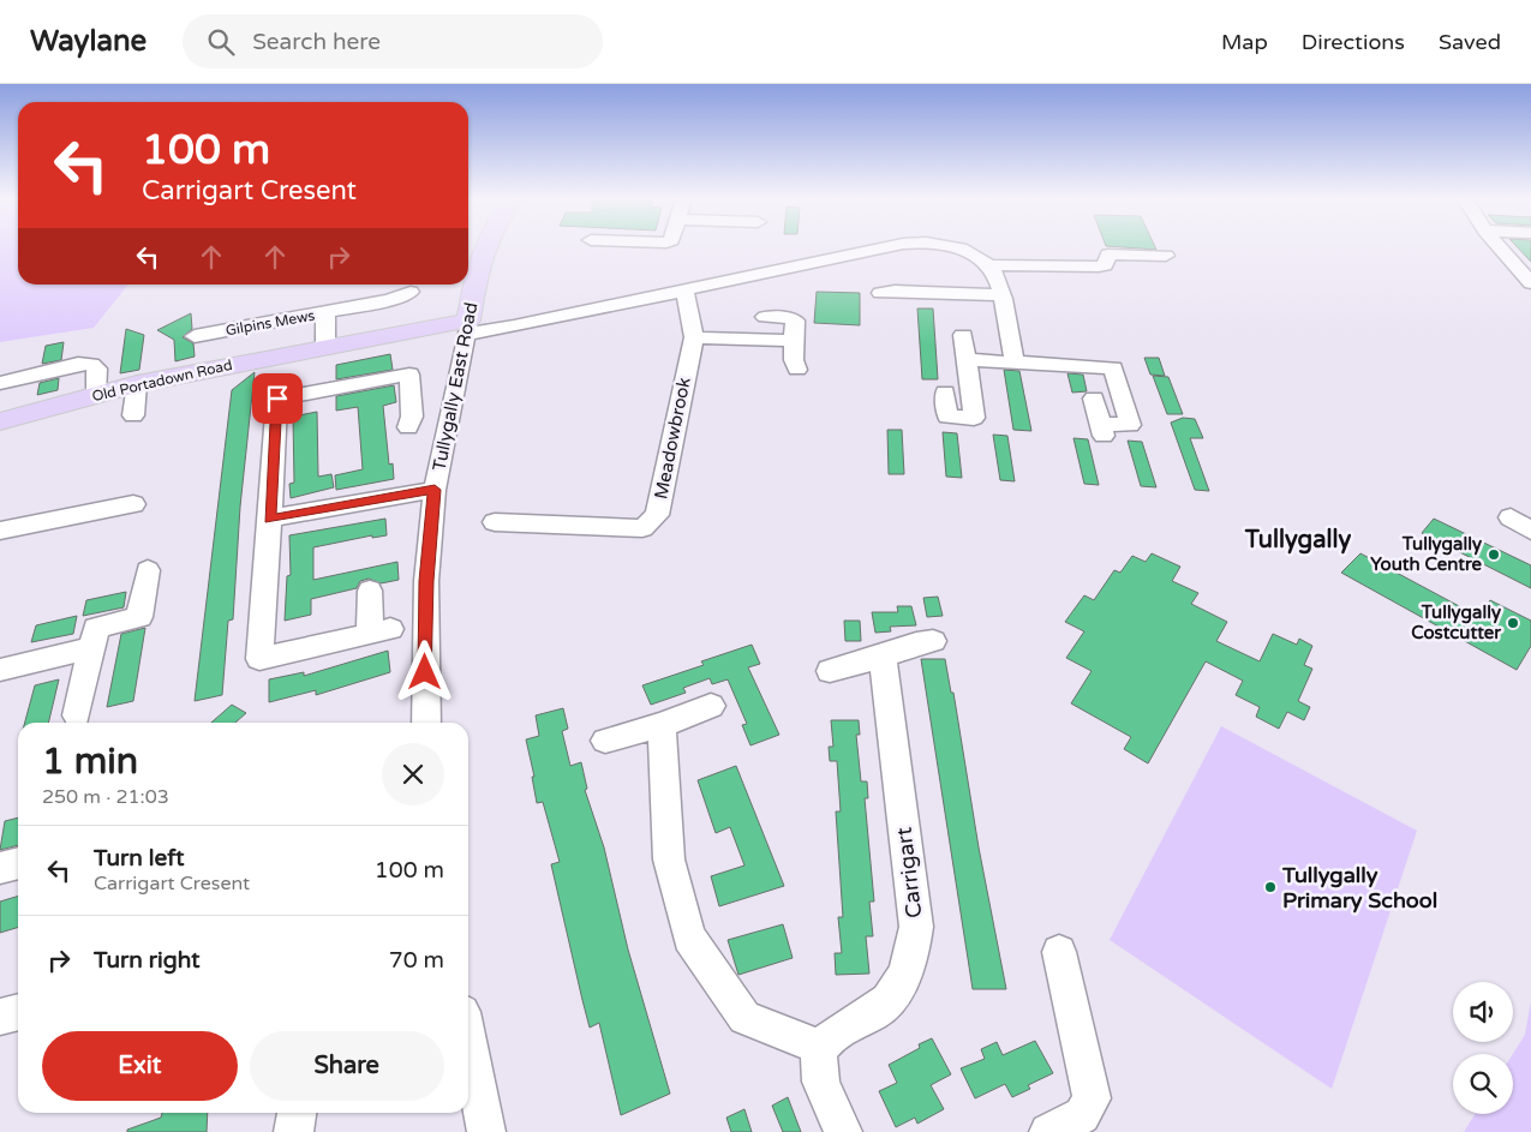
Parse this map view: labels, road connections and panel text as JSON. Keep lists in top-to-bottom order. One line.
{"streets":{"main road":["Old Portadown Road","Tullygally East Road"],"street":["Gilpins Mews","Meadowbrook","Carrigart"]},"crossings":[["Gilpins Mews","Old Portadown Road"],["Old Portadown Road","Tullygally East Road"]],"districts":["Tullygally"],"places":["Tullygally Youth Centre","Tullygally Costcutter","Tullygally Primary School"],"page":{"header":"Waylane","search":"Search here","nav":["Map","Directions","Saved"],"turn":["100 m","Carrigart Cresent"],"heading":["1 min","250 m · 21:03"],"list":[{"name":"Turn left","note":"Carrigart Cresent","value":"100 m"},{"name":"Turn right","value":"70 m"}],"buttons":["Exit","Share"]}}
